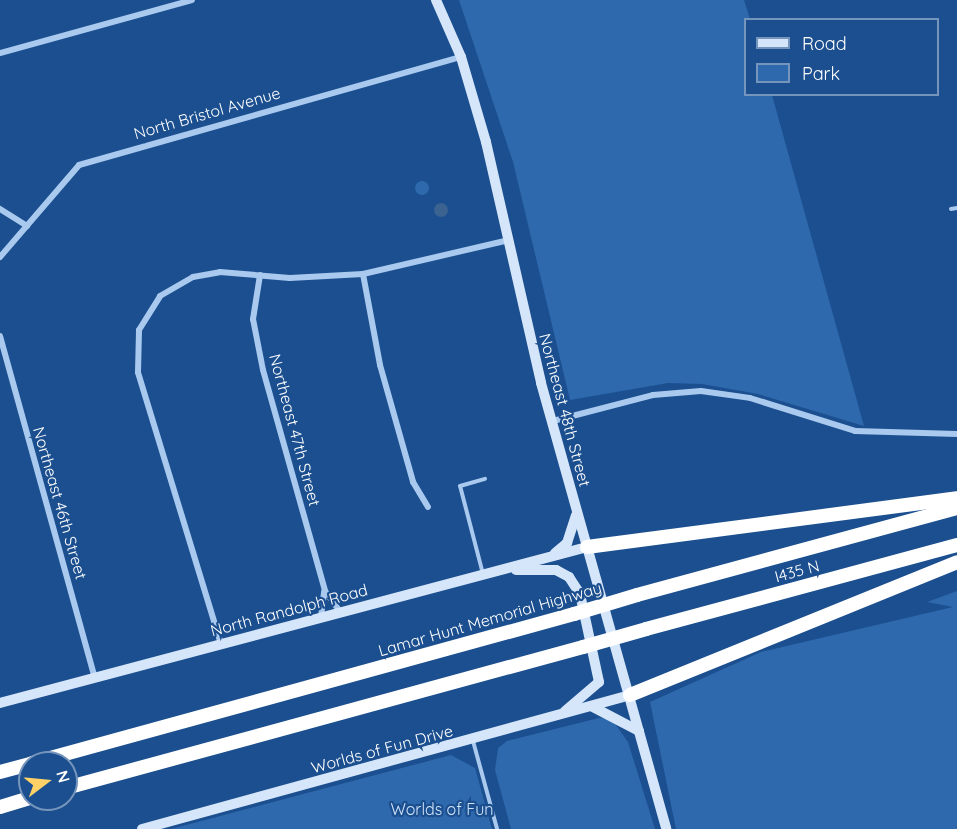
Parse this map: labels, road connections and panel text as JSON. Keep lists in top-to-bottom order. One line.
{"streets":{"highway":["I435 N","Lamar Hunt Memorial Highway"],"main road":["Northeast 48th Street","North Randolph Road","Worlds of Fun Drive"],"street":["North Bristol Avenue","Northeast 47th Street","Northeast 46th Street"]},"crossings":[["North Bristol Avenue","Northeast 48th Street"],["Northeast 48th Street","North Randolph Road"],["Northeast 48th Street","Worlds of Fun Drive"],["Northeast 47th Street","North Randolph Road"],["Northeast 46th Street","North Randolph Road"]],"parks":["Worlds of Fun"],"legend":["Road","Park"],"north":"right"}
